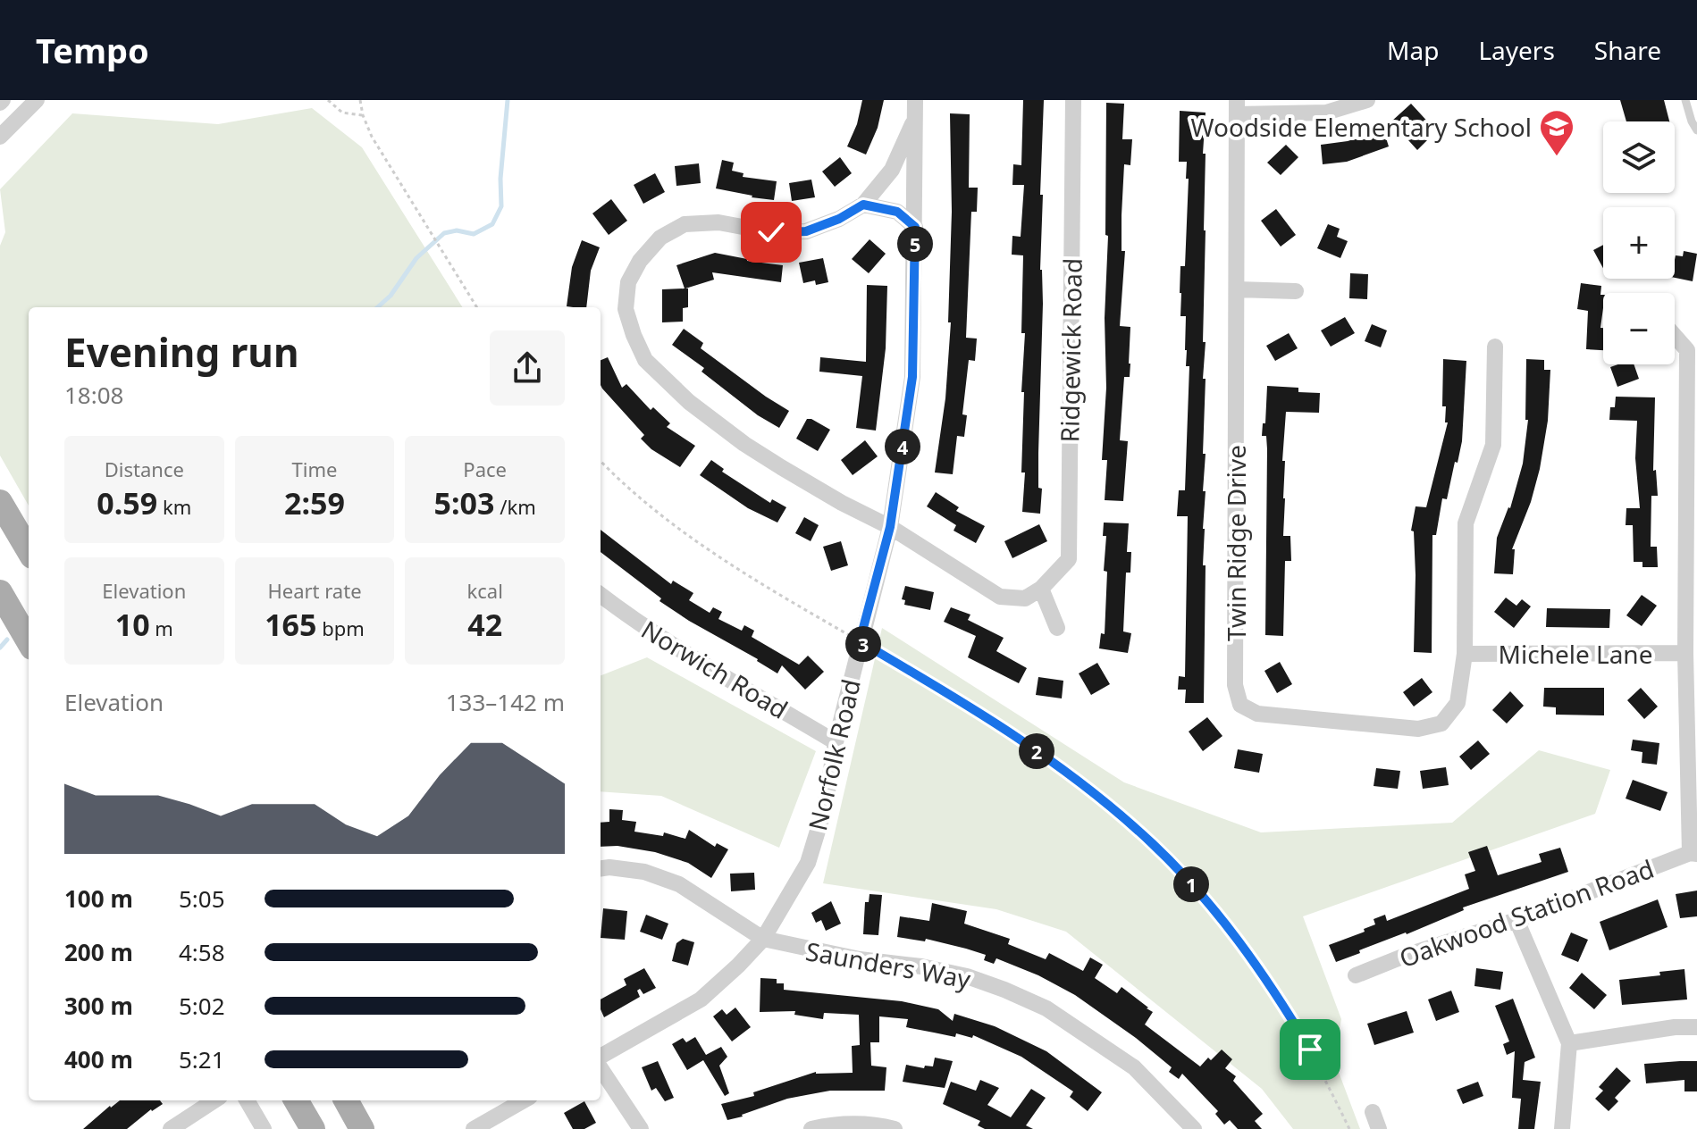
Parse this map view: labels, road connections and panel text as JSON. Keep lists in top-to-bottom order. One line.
{"streets":{"street":["Ridgewick Road","Twin Ridge Drive","Michele Lane","Norwich Road","Norfolk Road","Oakwood Station Road","Saunders Way"]},"crossings":[["Twin Ridge Drive","Michele Lane"],["Norwich Road","Norfolk Road"],["Norfolk Road","Saunders Way"]],"places":{"school or university":["Woodside Elementary School"]},"page":{"header":"Tempo","nav":["Map","Layers","Share"],"map_buttons":["+","−"],"pins":["5","4","3","2","1"],"heading":["Evening run","18:08"],"stats":[["Distance","0.59 km"],["Time","2:59"],["Pace","5:03 /km"],["Elevation","10 m"],["Heart rate","165 bpm"],["kcal","42"]],"chart":["Elevation","133–142 m"],"list":[{"name":"100 m","note":"5:05"},{"name":"200 m","note":"4:58"},{"name":"300 m","note":"5:02"},{"name":"400 m","note":"5:21"}]}}
